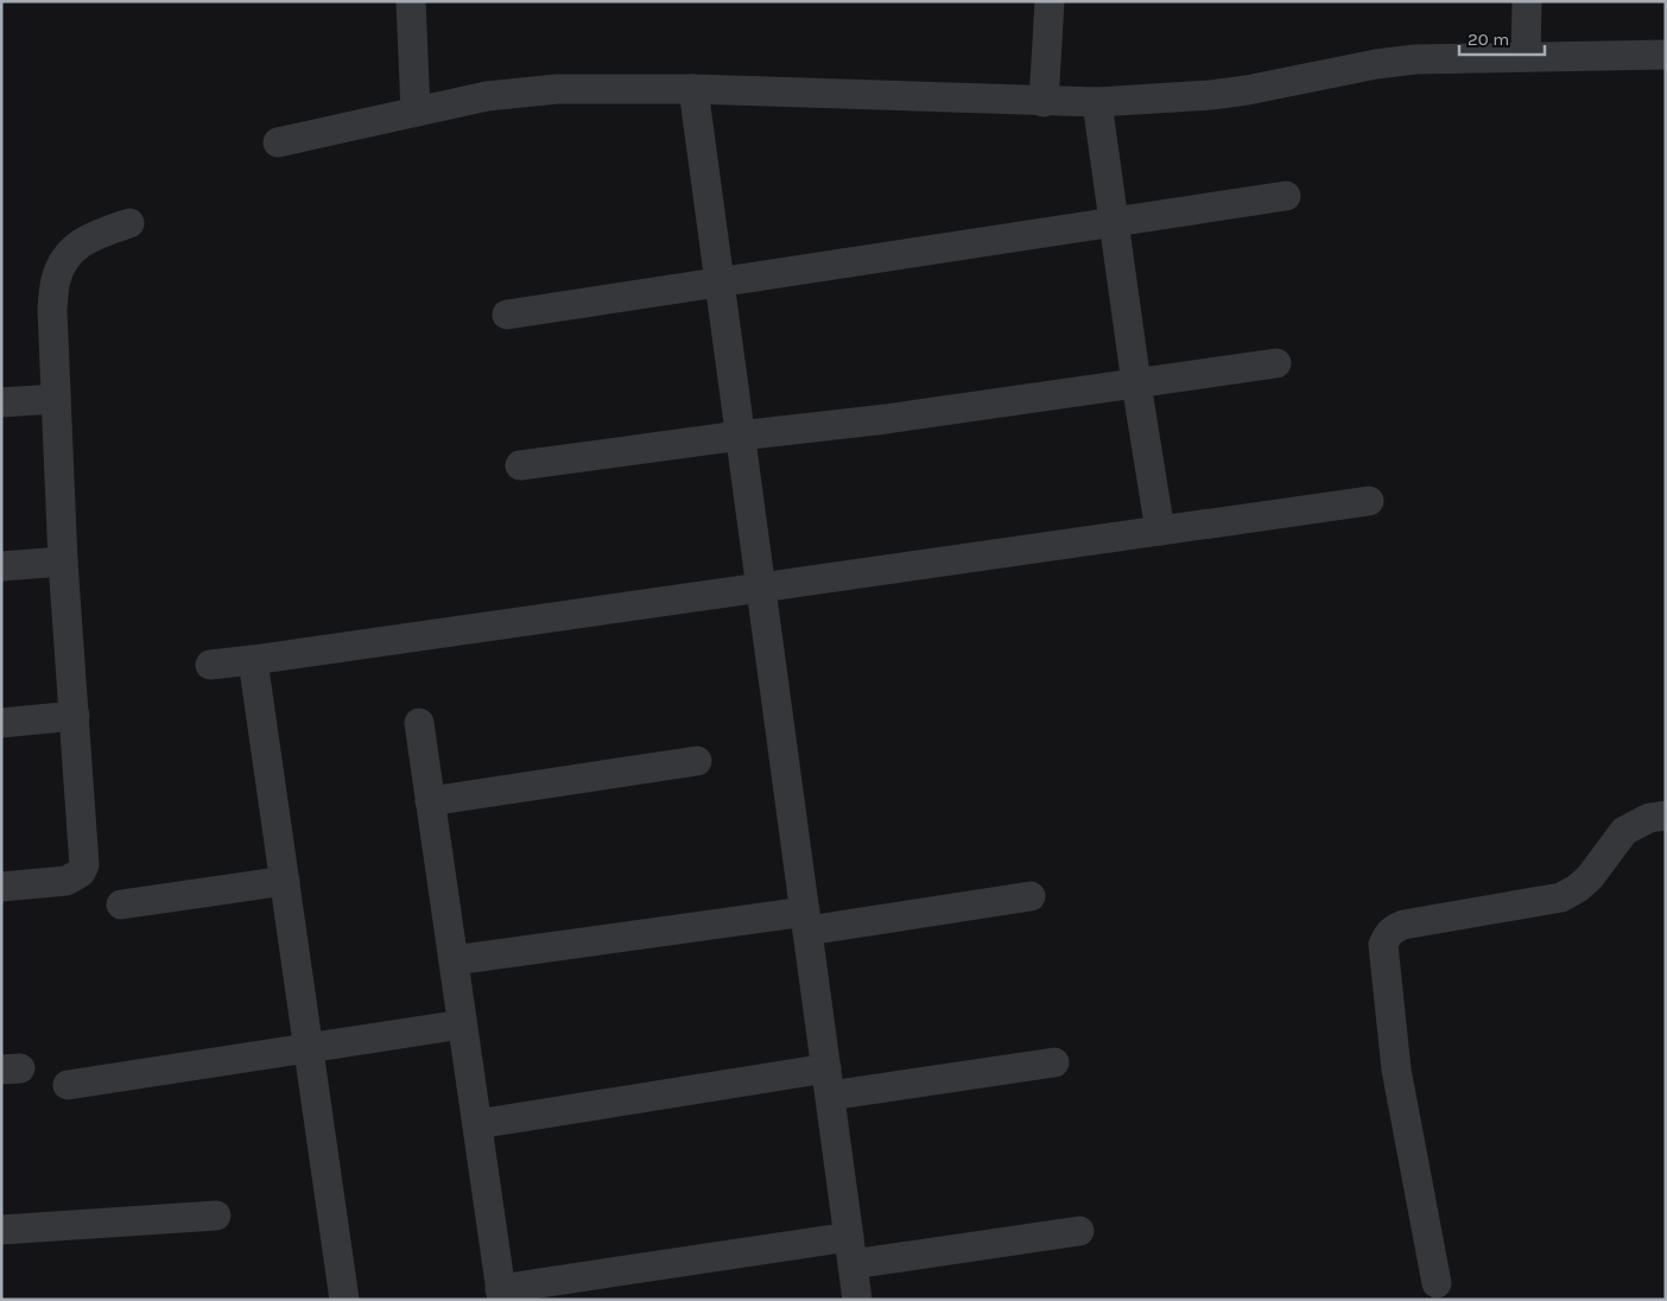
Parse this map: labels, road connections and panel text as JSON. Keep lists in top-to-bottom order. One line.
{"scale_bar":"20 m"}
